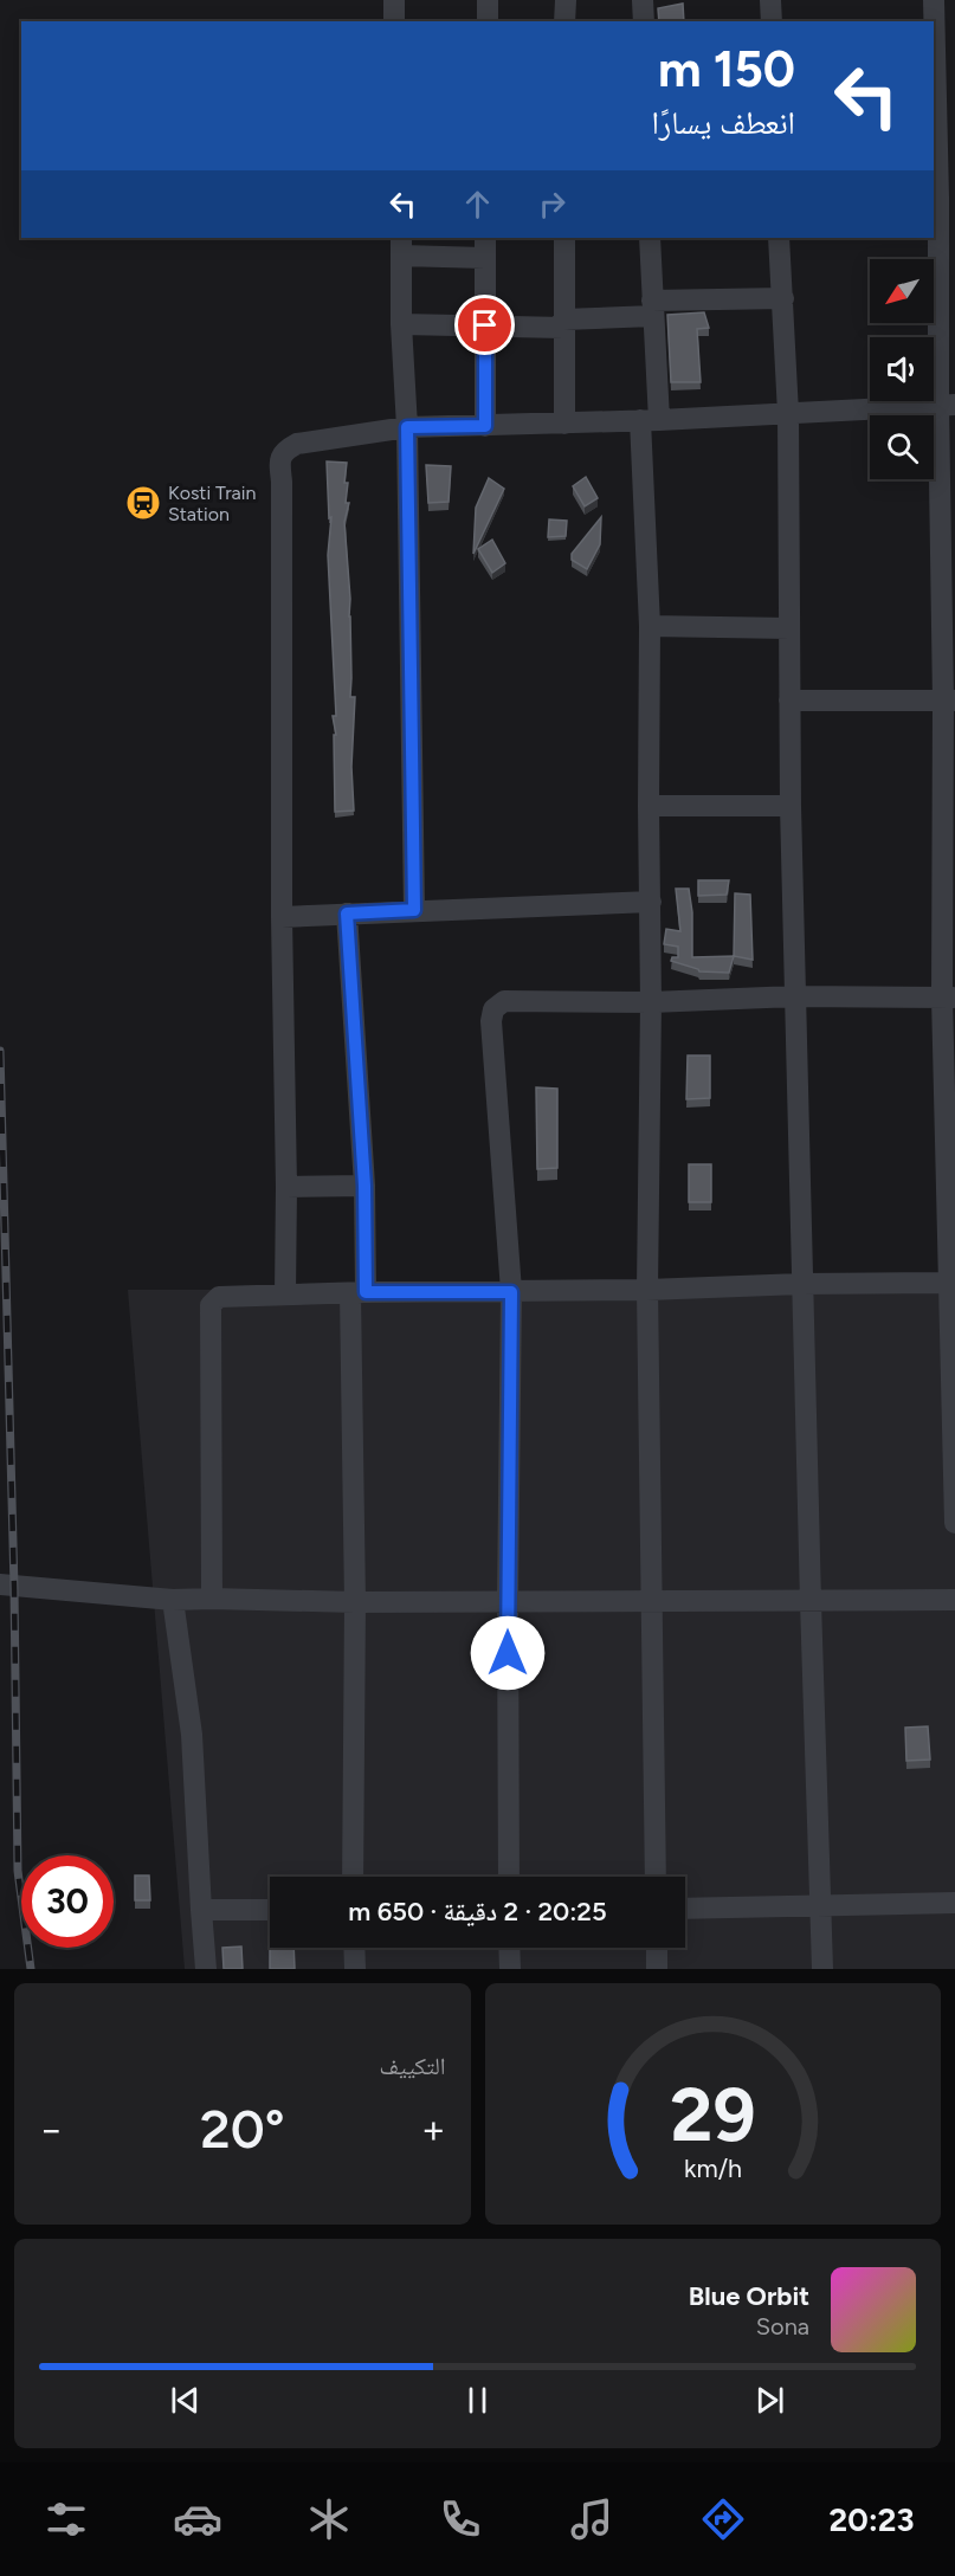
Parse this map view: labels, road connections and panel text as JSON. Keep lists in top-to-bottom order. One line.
{"places":{"station":["Kosti Train Station"]},"north":"bottom left","page":{"turn":["150 m","انعطف يسارًا"],"limit":"30","trip":"20:25 · 2 دقيقة · 650 m","tile":"التكييف","heat":["−","20°","+"],"song":["Blue Orbit","Sona"],"tabs":"20:23","gauge":["29","km/h"]}}
